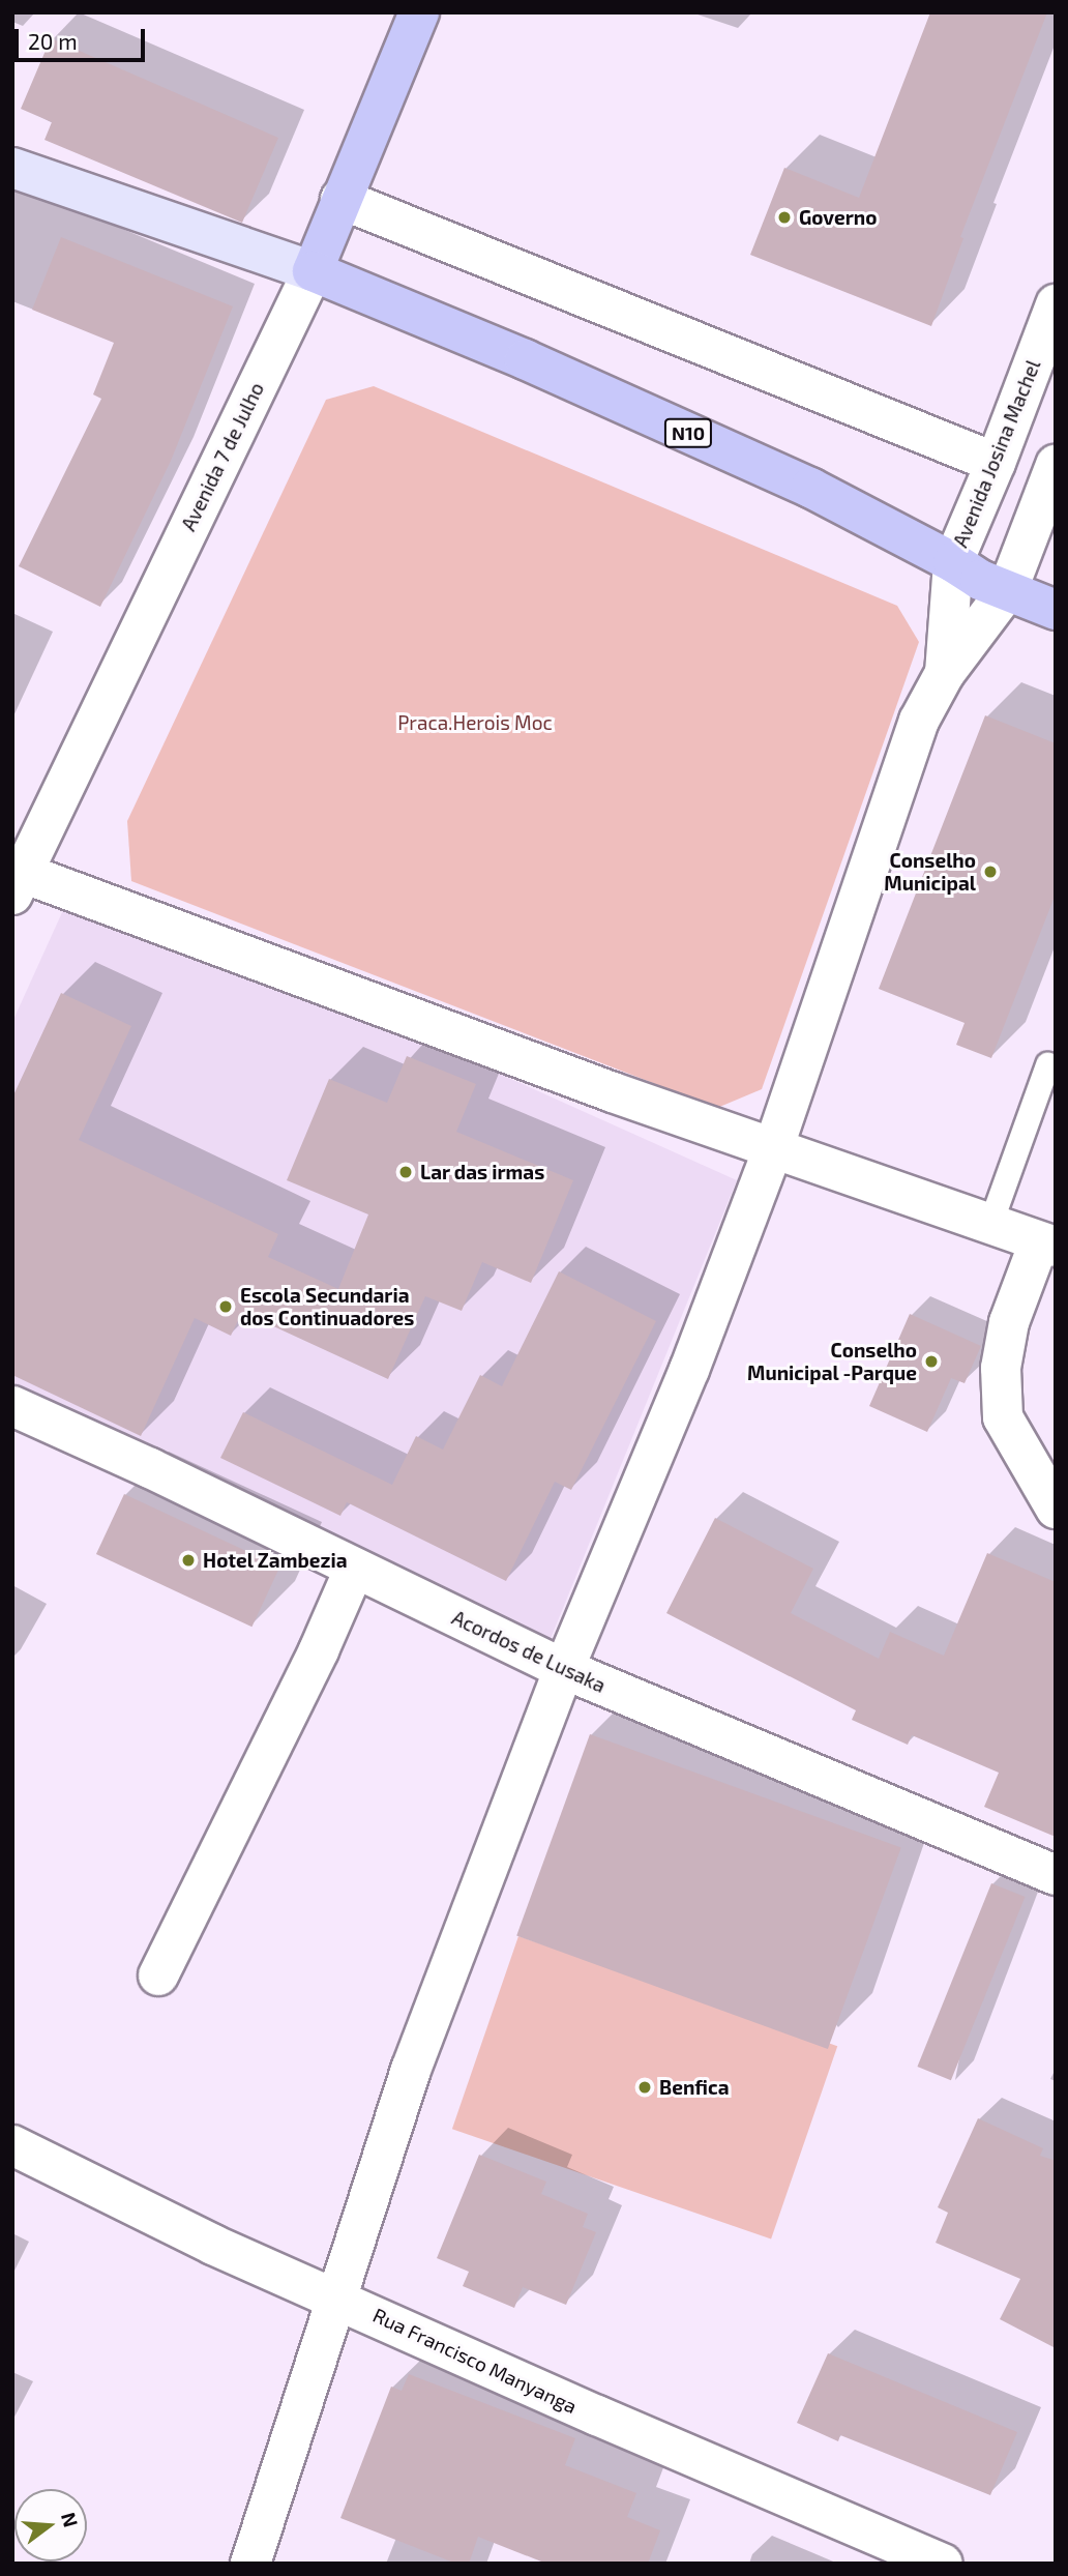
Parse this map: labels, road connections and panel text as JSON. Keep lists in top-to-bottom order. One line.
{"streets":{"main road":["N10","Avenida 7 de Julho"],"street":["Avenida Josina Machel","Acordos de Lusaka","Rua Francisco Manyanga"]},"crossings":[["N10","Avenida Josina Machel"],["N10","Avenida 7 de Julho"]],"parks":["Praca.Herois Moc"],"places":["Governo","Conselho Municipal","Lar das irmas","Escola Secundaria dos Continuadores","Conselho Municipal -Parque","Hotel Zambezia","Benfica"],"scale_bar":"20 m","north":"right"}
